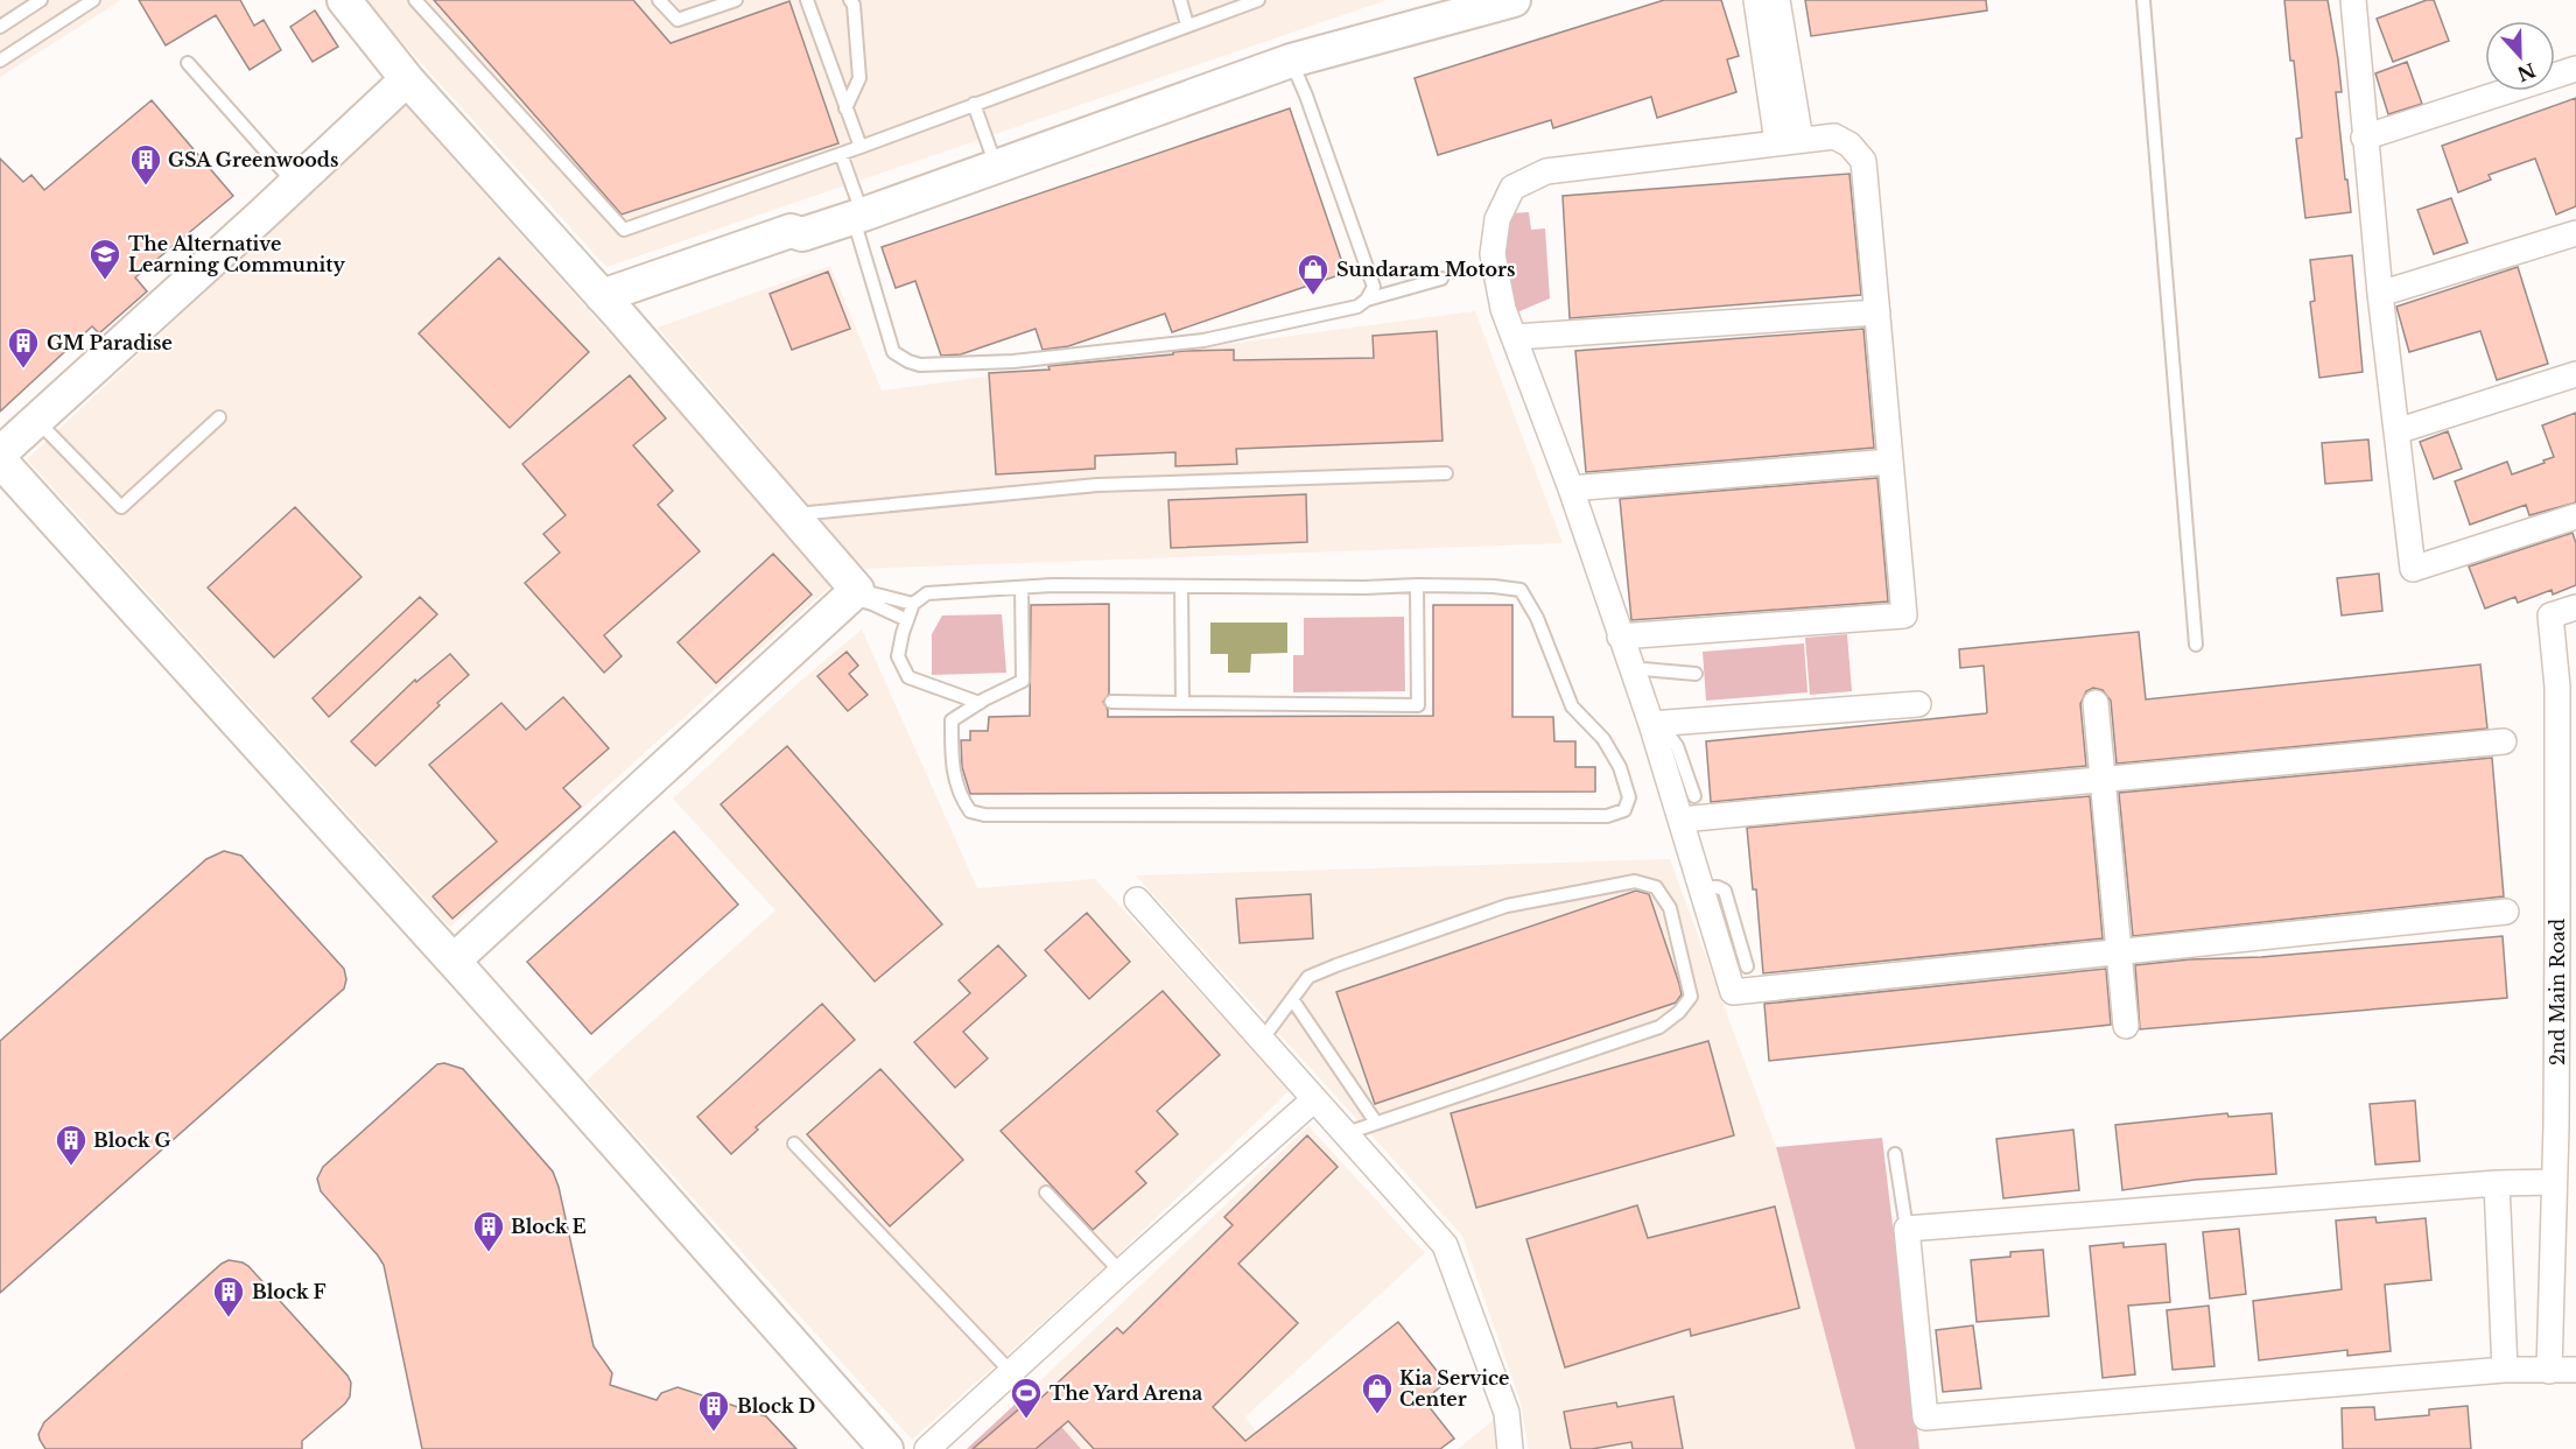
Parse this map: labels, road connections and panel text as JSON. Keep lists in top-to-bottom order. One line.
{"streets":{"street":["2nd Main Road"]},"places":{"building":["GSA Greenwoods","GM Paradise","Block G","Block E","Block F","Block D"],"school or university":["The Alternative Learning Community"],"shop":["Sundaram Motors","Kia Service Center"],"sports":["The Yard Arena"]},"north":"bottom"}
